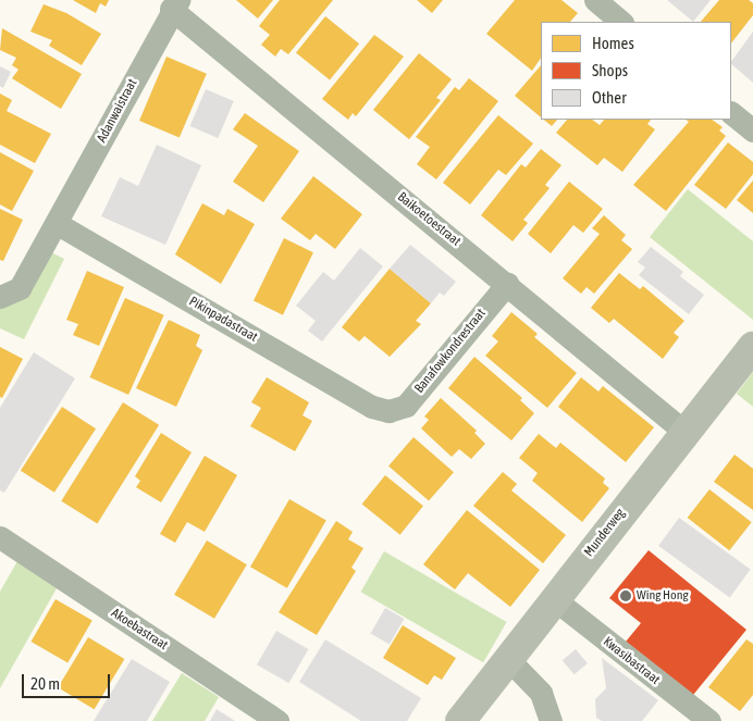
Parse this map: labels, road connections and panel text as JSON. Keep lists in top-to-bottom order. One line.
{"streets":{"street":["Adanwaistraat","Baikoetoestraat","Pikinpadastraat","Banafowkondrestraat","Munderweg","Akoebastraat","Kwasibastraat"]},"crossings":[["Adanwaistraat","Baikoetoestraat"],["Adanwaistraat","Pikinpadastraat"],["Baikoetoestraat","Banafowkondrestraat"],["Baikoetoestraat","Munderweg"],["Pikinpadastraat","Banafowkondrestraat"],["Munderweg","Kwasibastraat"]],"places":["Wing Hong"],"legend":["Homes","Shops","Other"],"scale_bar":"20 m"}
